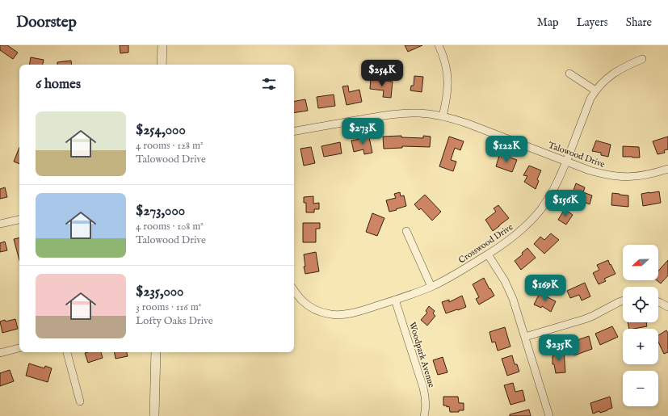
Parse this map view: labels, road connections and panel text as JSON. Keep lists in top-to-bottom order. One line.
{"streets":{"street":["Talowood Drive","Crosswood Drive","Woodpark Avenue"]},"crossings":[["Talowood Drive","Crosswood Drive"],["Crosswood Drive","Woodpark Avenue"]],"north":"left","page":{"header":"Doorstep","nav":["Map","Layers","Share"],"price":["$254K","$273K","$122K","$156K","$169K","$235K"],"heading":"6 homes","list":[{"name":"$254,000","note":"4 rooms · 128 m² · Talowood Drive"},{"name":"$273,000","note":"4 rooms · 108 m² · Talowood Drive"},{"name":"$235,000","note":"3 rooms · 116 m² · Lofty Oaks Drive"}],"map_buttons":["+","−"]}}
